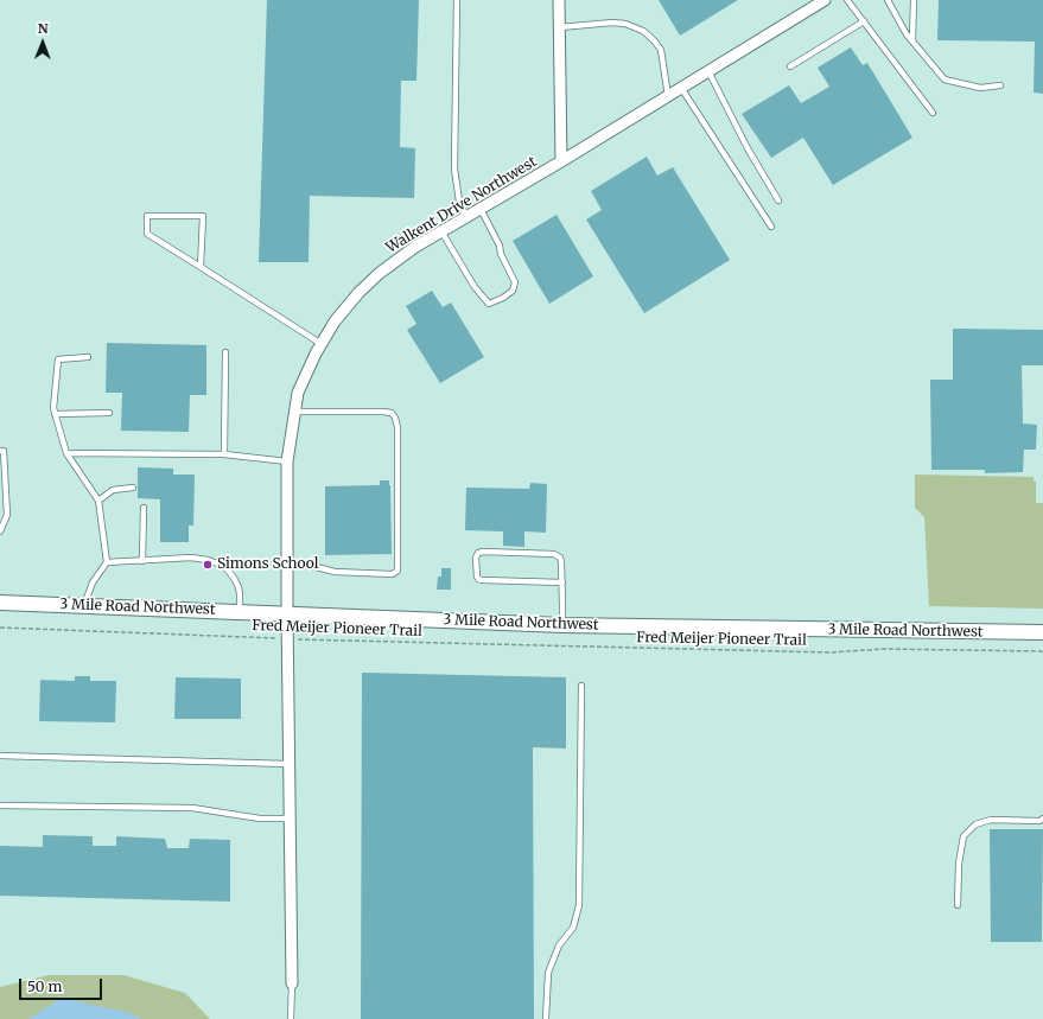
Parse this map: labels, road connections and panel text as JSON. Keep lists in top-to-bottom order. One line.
{"streets":{"main road":["3 Mile Road Northwest"],"street":["Walkent Drive Northwest"],"path":["Fred Meijer Pioneer Trail"]},"crossings":[["Walkent Drive Northwest","3 Mile Road Northwest"],["Walkent Drive Northwest","Fred Meijer Pioneer Trail"]],"places":["Simons School"],"scale_bar":"50 m","north":"top"}
